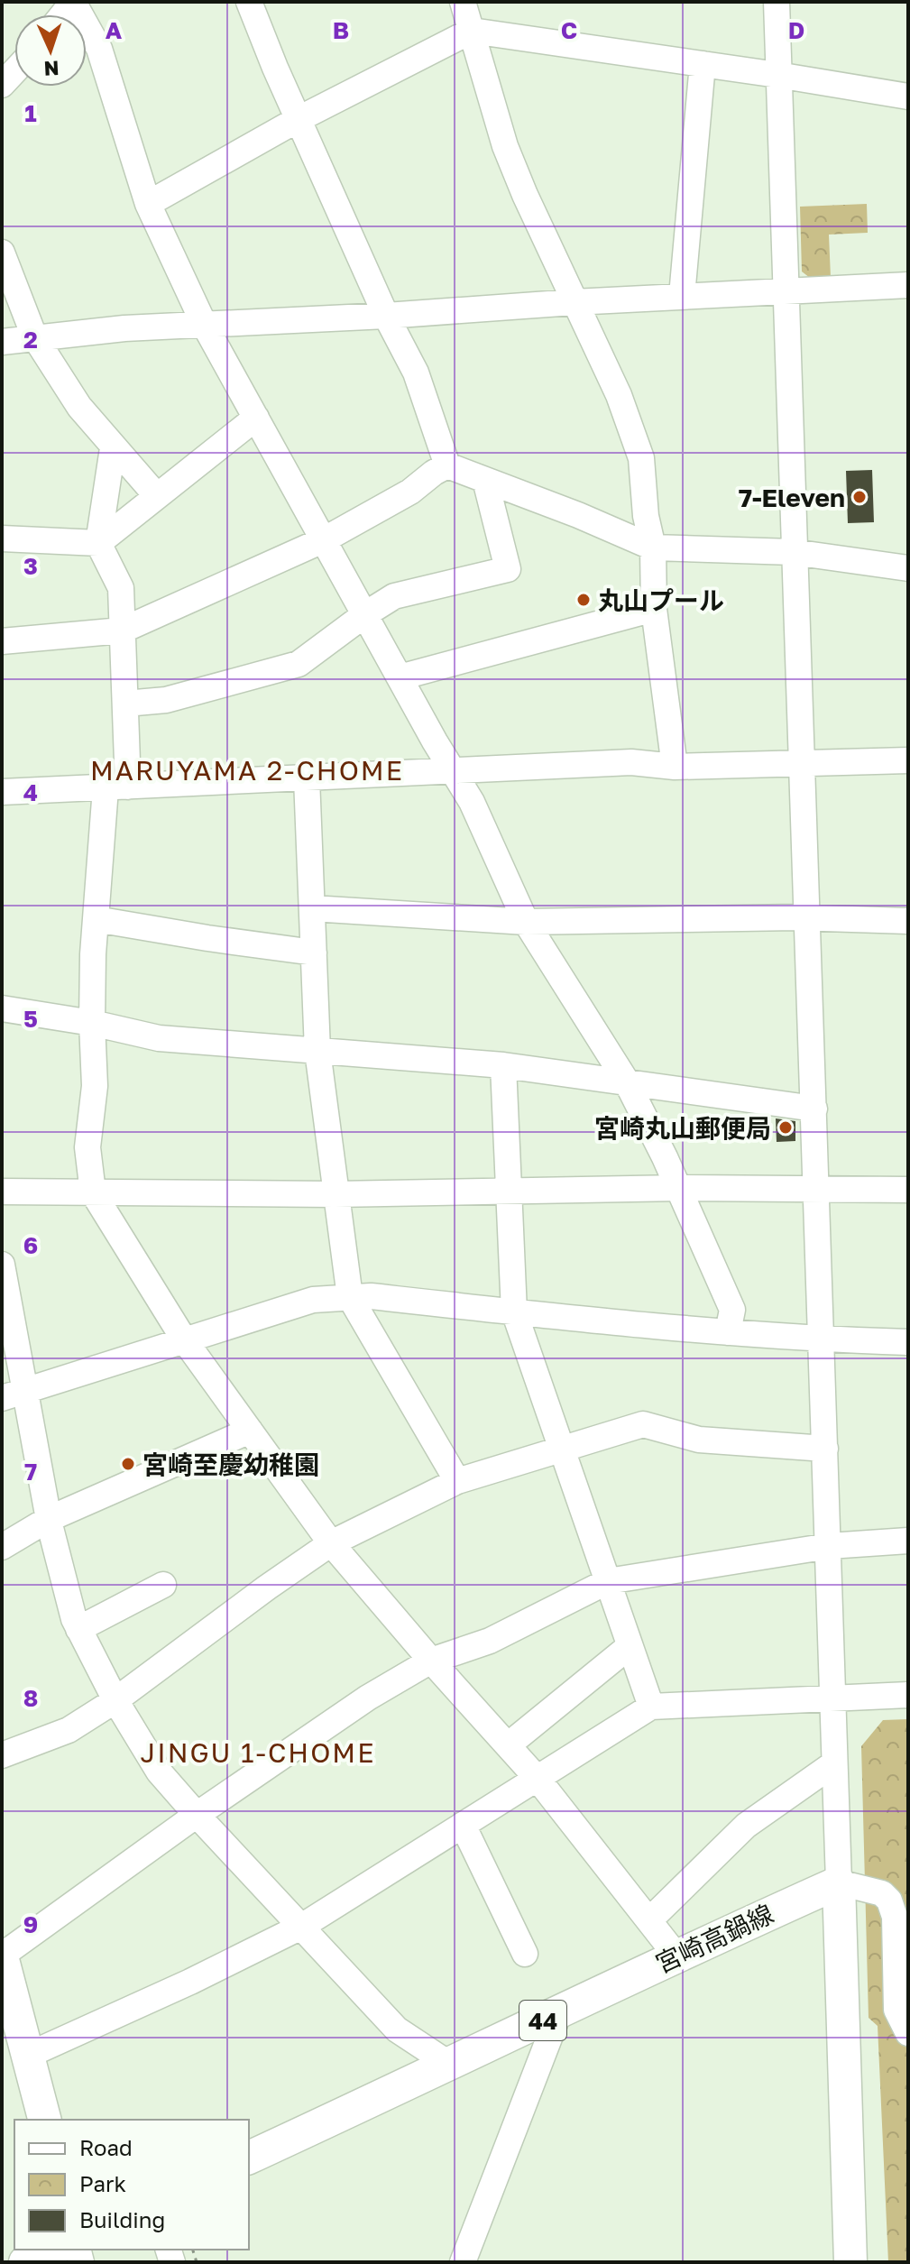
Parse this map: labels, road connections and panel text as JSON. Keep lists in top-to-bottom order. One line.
{"streets":{"main road":["宮崎高鍋線","44"]},"districts":["MARUYAMA 2-CHOME","JINGU 1-CHOME"],"places":["7-Eleven","丸山プール","宮崎丸山郵便局","宮崎至慶幼稚園"],"legend":["Road","Park","Building"],"north":"bottom","grid":{"columns":["A","B","C","D"],"rows":["1","2","3","4","5","6","7","8","9"]}}
